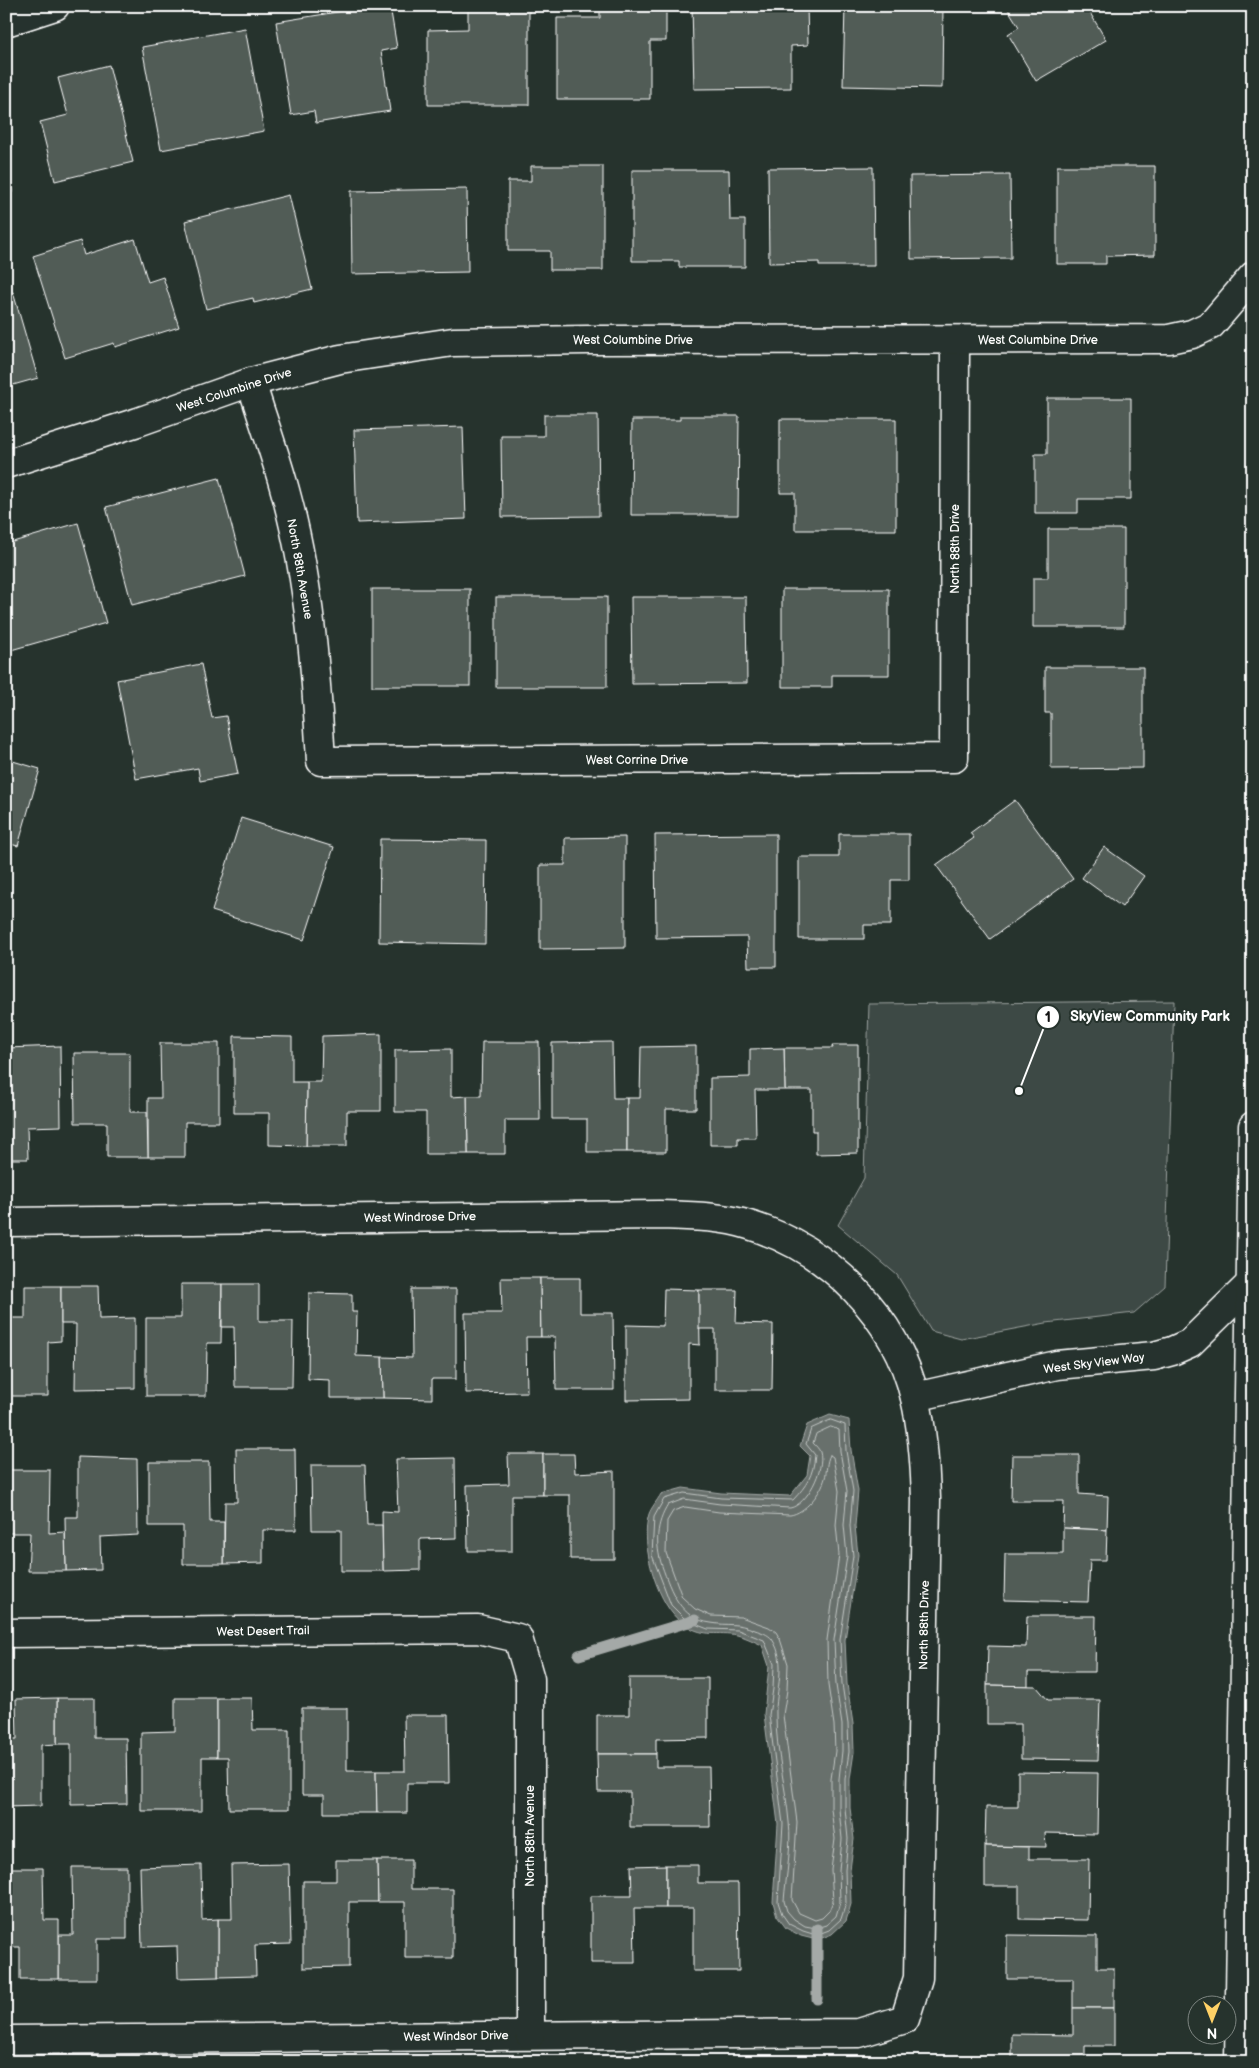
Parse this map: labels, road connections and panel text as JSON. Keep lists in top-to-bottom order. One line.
{"streets":{"street":["West Columbine Drive","North 88th Drive","North 88th Avenue","West Corrine Drive","West Windrose Drive","West Sky View Way","West Desert Trail","West Windsor Drive"]},"crossings":[["West Columbine Drive","North 88th Drive"],["West Columbine Drive","North 88th Avenue"],["North 88th Drive","West Corrine Drive"],["North 88th Drive","West Windrose Drive"],["North 88th Drive","West Sky View Way"],["North 88th Drive","West Windsor Drive"],["North 88th Avenue","West Corrine Drive"],["North 88th Avenue","West Desert Trail"],["North 88th Avenue","West Windsor Drive"]],"places":["SkyView Community Park"],"north":"bottom"}
